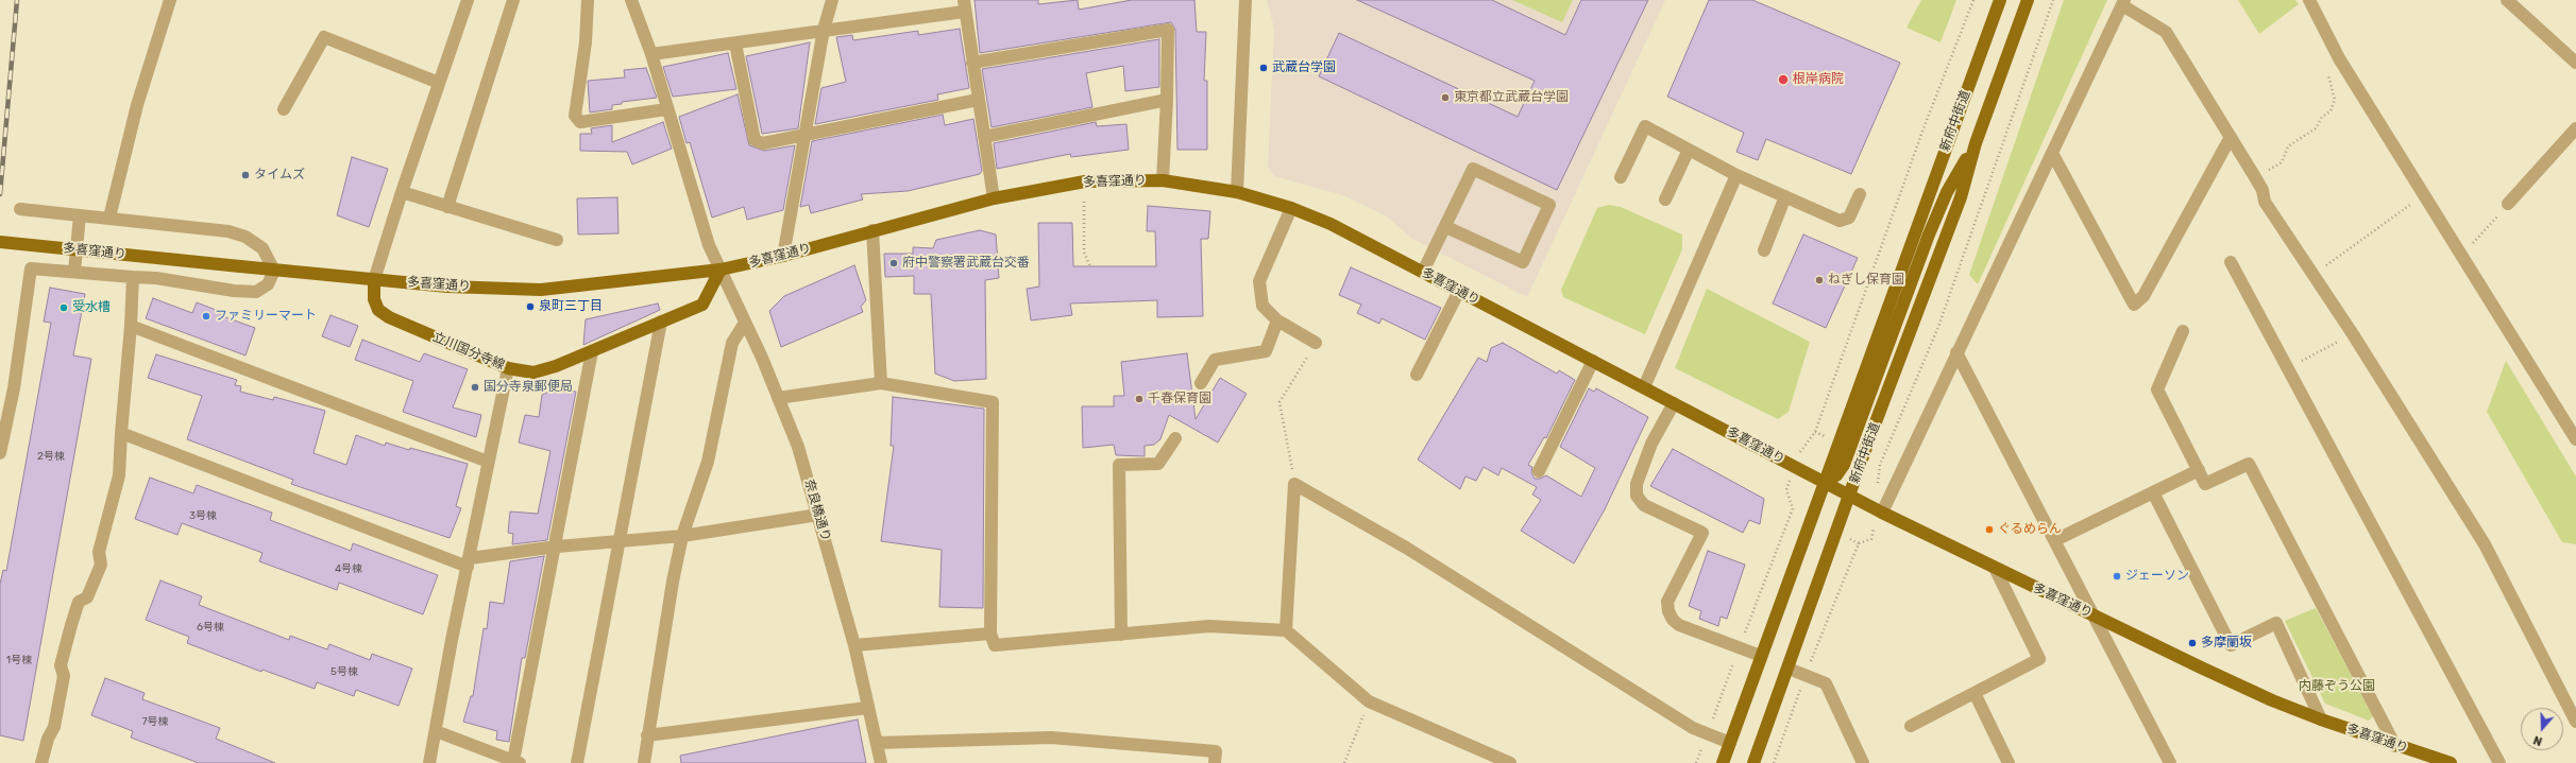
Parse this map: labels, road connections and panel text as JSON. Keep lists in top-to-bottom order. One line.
{"streets":{"main road":["新府中街道","多喜窪通り","立川国分寺線"],"street":["奈良橋通り"]},"crossings":[["新府中街道","多喜窪通り"],["多喜窪通り","立川国分寺線"],["多喜窪通り","奈良橋通り"],["立川国分寺線","奈良橋通り"]],"parks":["内藤ぞう公園"],"places":["武蔵台学園","根岸病院","東京都立武蔵台学園","タイムズ","府中警察署武蔵台交番","ねぎし保育園","泉町三丁目","受水槽","ファミリーマート","国分寺泉郵便局","千春保育園","ぐるめらん","ジェーソン","多摩蘭坂"],"house_numbers":["2号棟","3号棟","4号棟","6号棟","1号棟","5号棟","7号棟"],"north":"bottom"}
